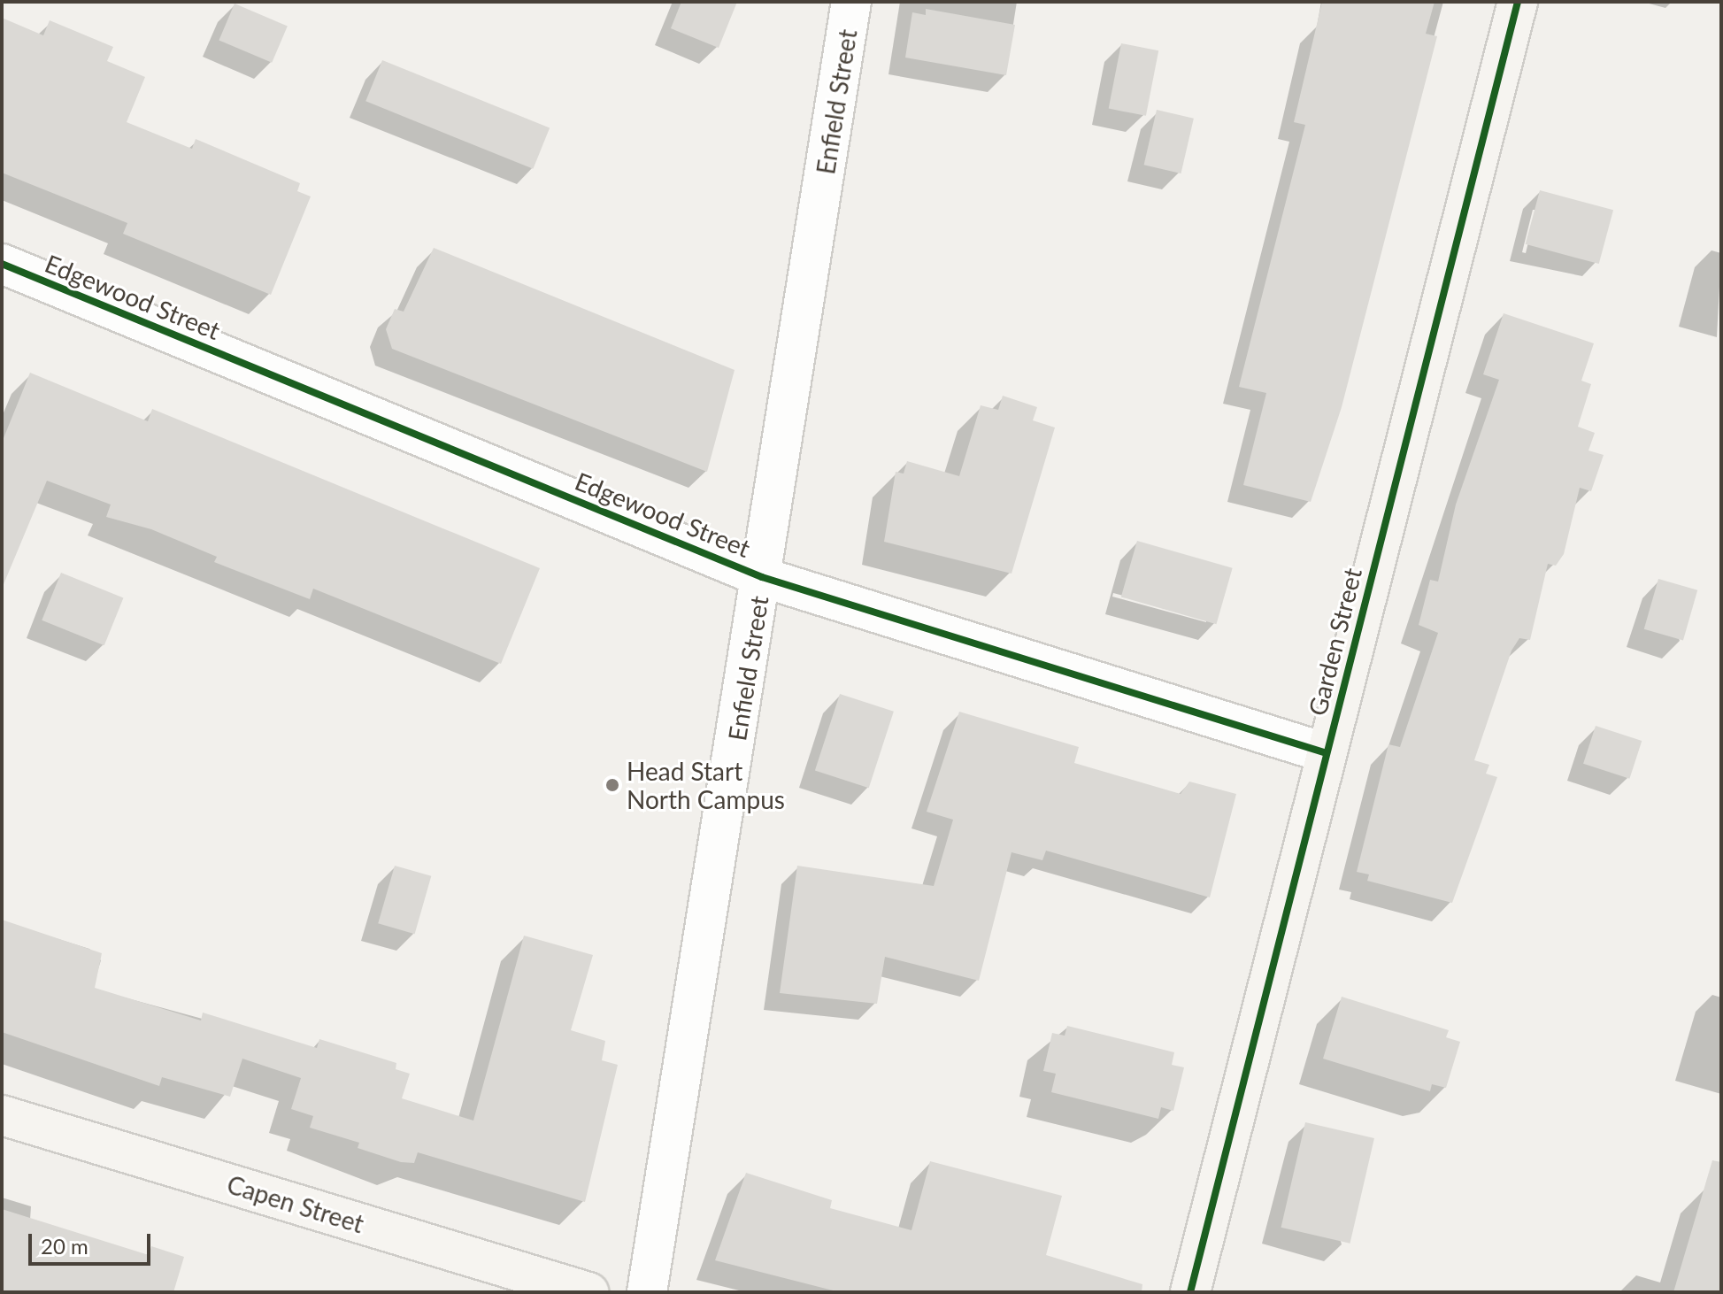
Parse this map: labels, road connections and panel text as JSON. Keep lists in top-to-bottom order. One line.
{"streets":{"street":["Enfield Street","Edgewood Street","Garden Street","Capen Street"]},"crossings":[["Enfield Street","Edgewood Street"],["Edgewood Street","Garden Street"]],"places":["Head Start North Campus"],"scale_bar":"20 m"}
